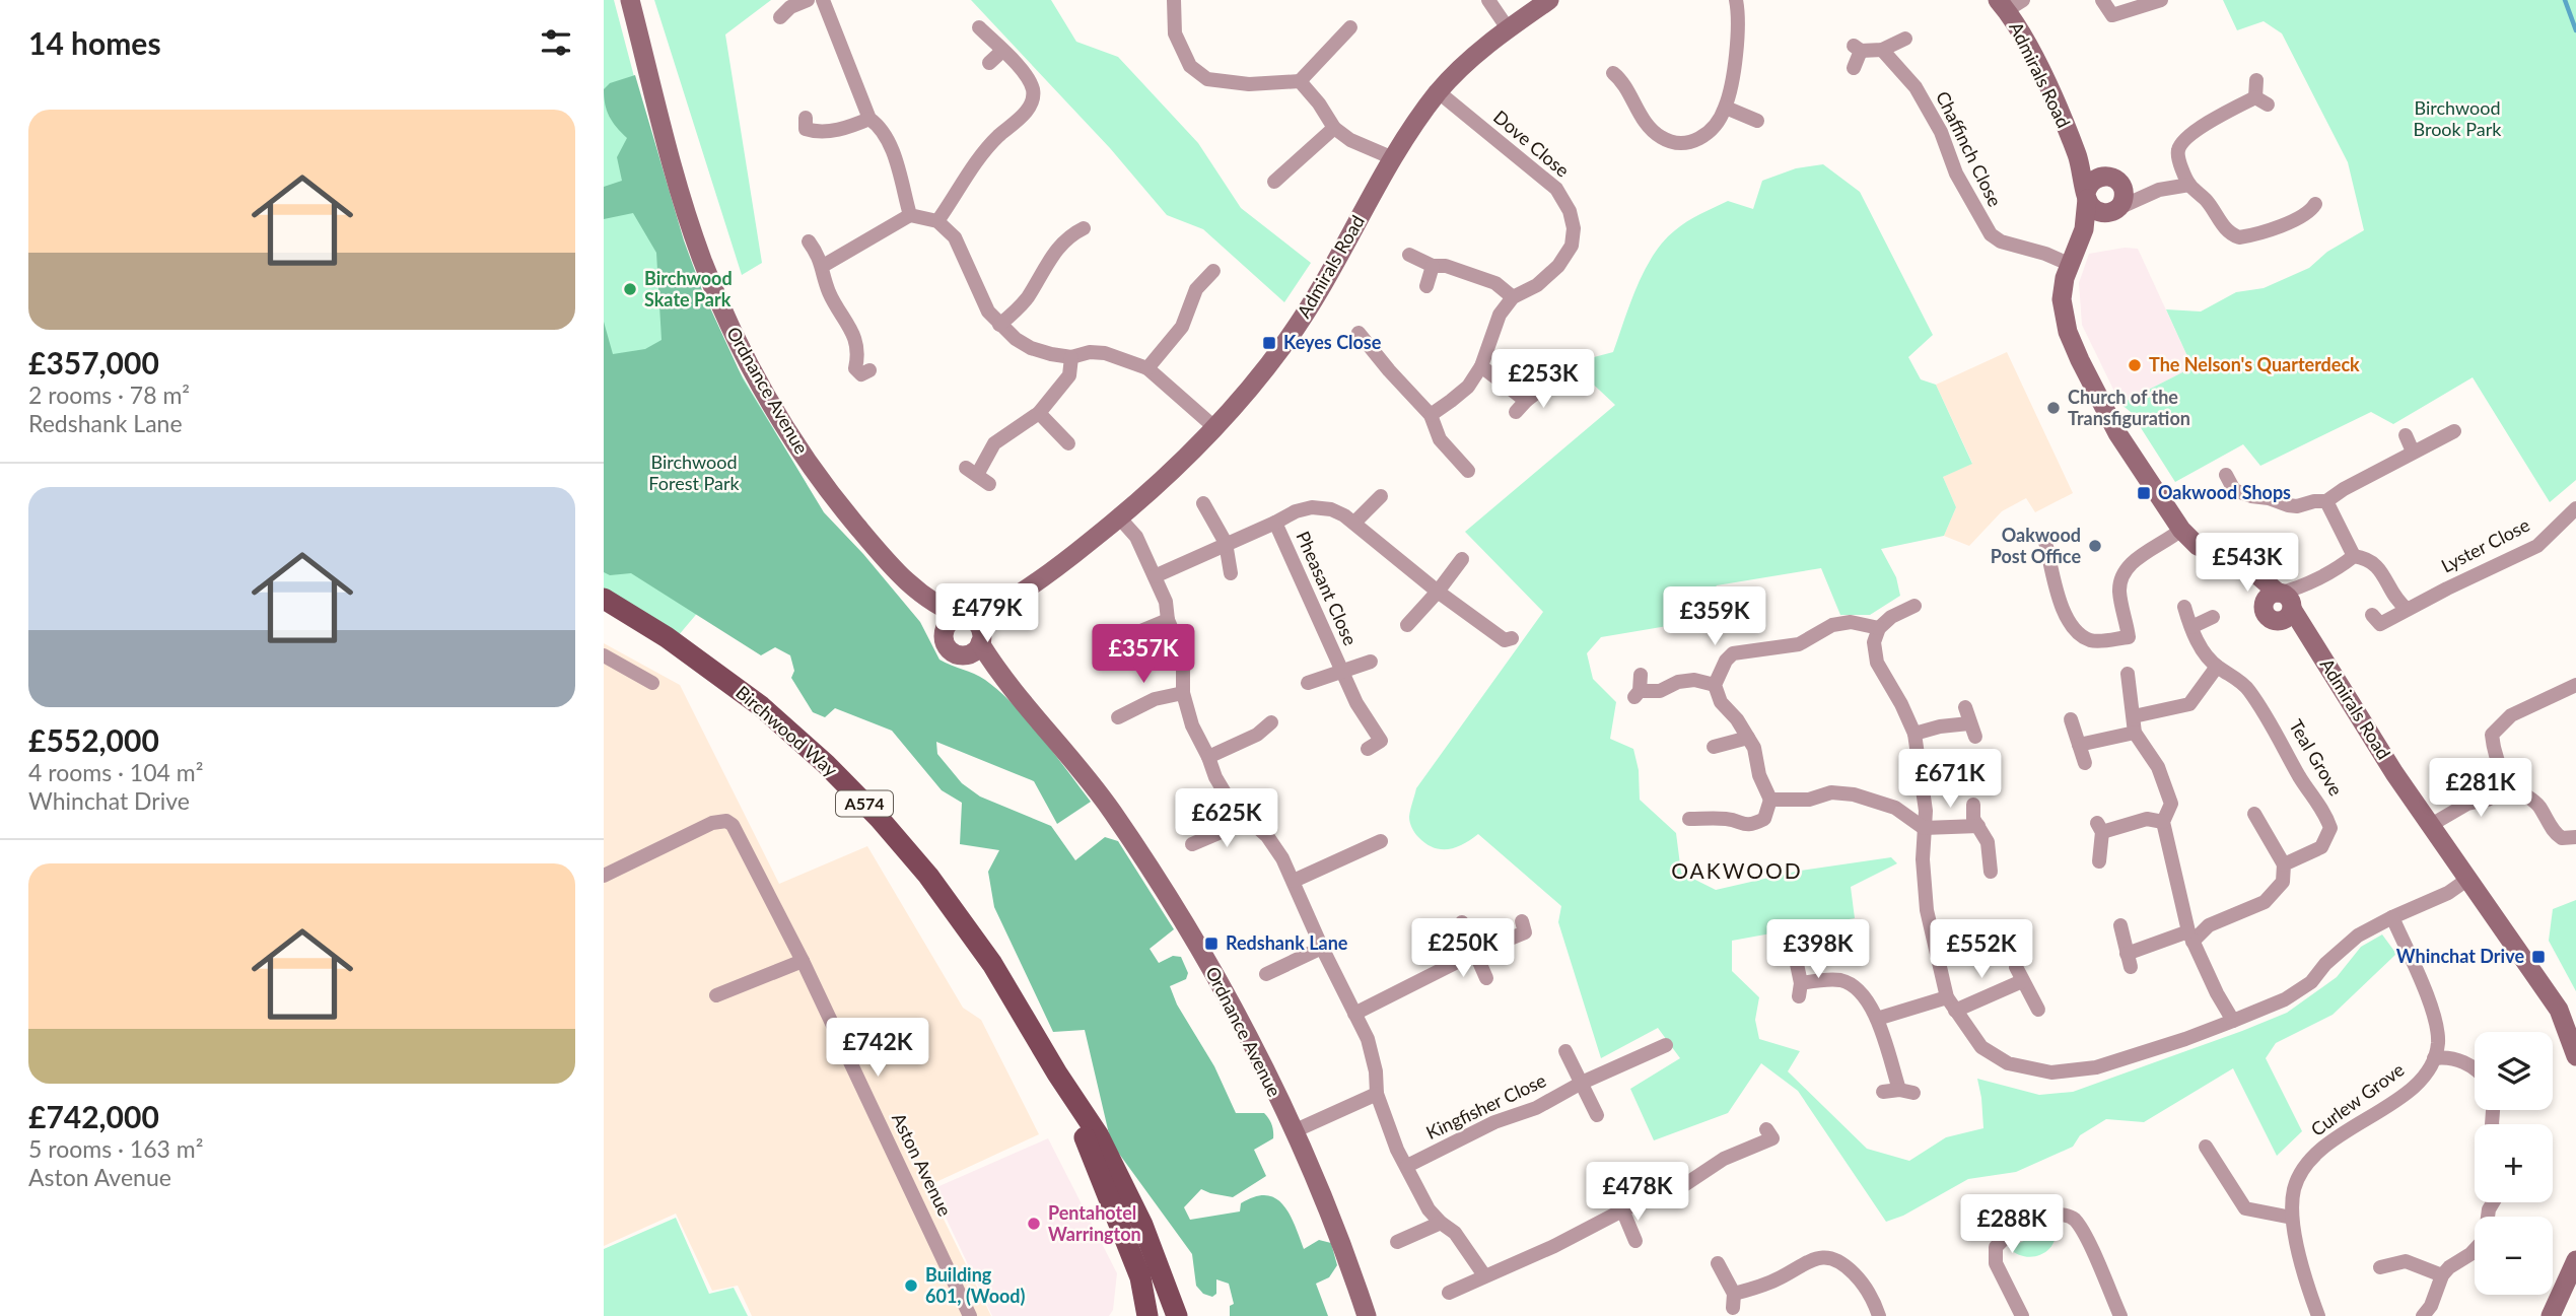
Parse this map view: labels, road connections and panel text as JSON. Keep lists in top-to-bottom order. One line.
{"streets":{"main road":["Birchwood Way","A574"],"street":["Admirals Road","Dove Close","Chaffinch Close","Ordnance Avenue","Lyster Close","Pheasant Close","Teal Grove","Curlew Grove","Kingfisher Close","Aston Avenue"]},"crossings":[["Admirals Road","Dove Close"],["Admirals Road","Chaffinch Close"],["Admirals Road","Ordnance Avenue"]],"districts":["OAKWOOD"],"parks":["Birchwood Brook Park","Birchwood Forest Park"],"places":{"other":["Birchwood Skate Park","The Nelson's Quarterdeck","Church of the Transfiguration","Oakwood Post Office","Pentahotel Warrington","Building 601, (Wood)"],"transit":["Keyes Close","Oakwood Shops","Redshank Lane","Whinchat Drive"]},"page":{"heading":"14 homes","list":[{"name":"£357,000","note":"2 rooms · 78 m² · Redshank Lane"},{"name":"£552,000","note":"4 rooms · 104 m² · Whinchat Drive"},{"name":"£742,000","note":"5 rooms · 163 m² · Aston Avenue"}],"price":["£253K","£543K","£479K","£359K","£357K","£671K","£281K","£625K","£250K","£398K","£552K","£742K","£478K","£288K"],"map_buttons":["+","−"]}}
